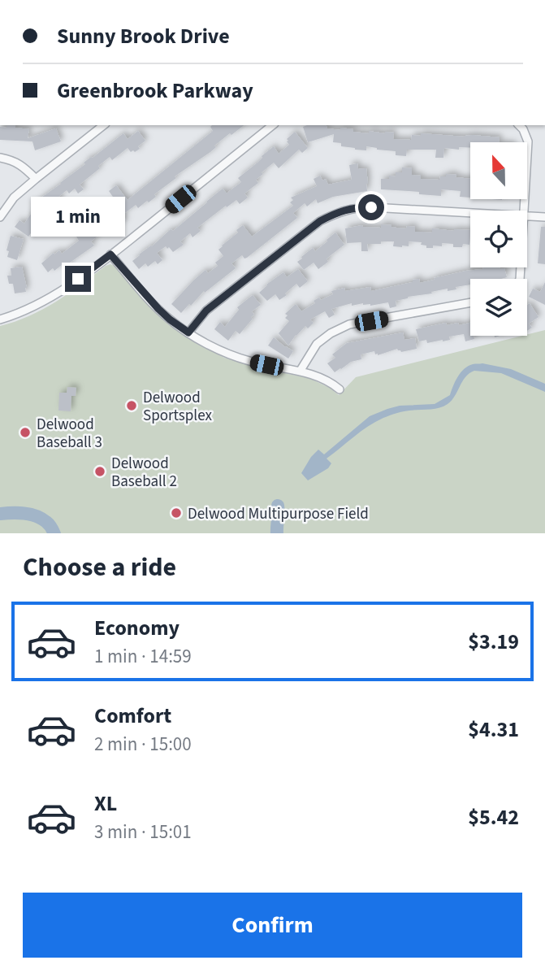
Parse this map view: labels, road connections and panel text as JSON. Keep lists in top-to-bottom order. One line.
{"places":["Delwood Sportsplex","Delwood Baseball 3","Delwood Baseball 2","Delwood Multipurpose Field"],"north":"top","page":{"banner":["Sunny Brook Drive","Greenbrook Parkway"],"bubble":"1 min","heading":"Choose a ride","list":[{"name":"Economy","note":"1 min · 14:59","value":"$3.19"},{"name":"Comfort","note":"2 min · 15:00","value":"$4.31"},{"name":"XL","note":"3 min · 15:01","value":"$5.42"}],"buttons":"Confirm"}}
